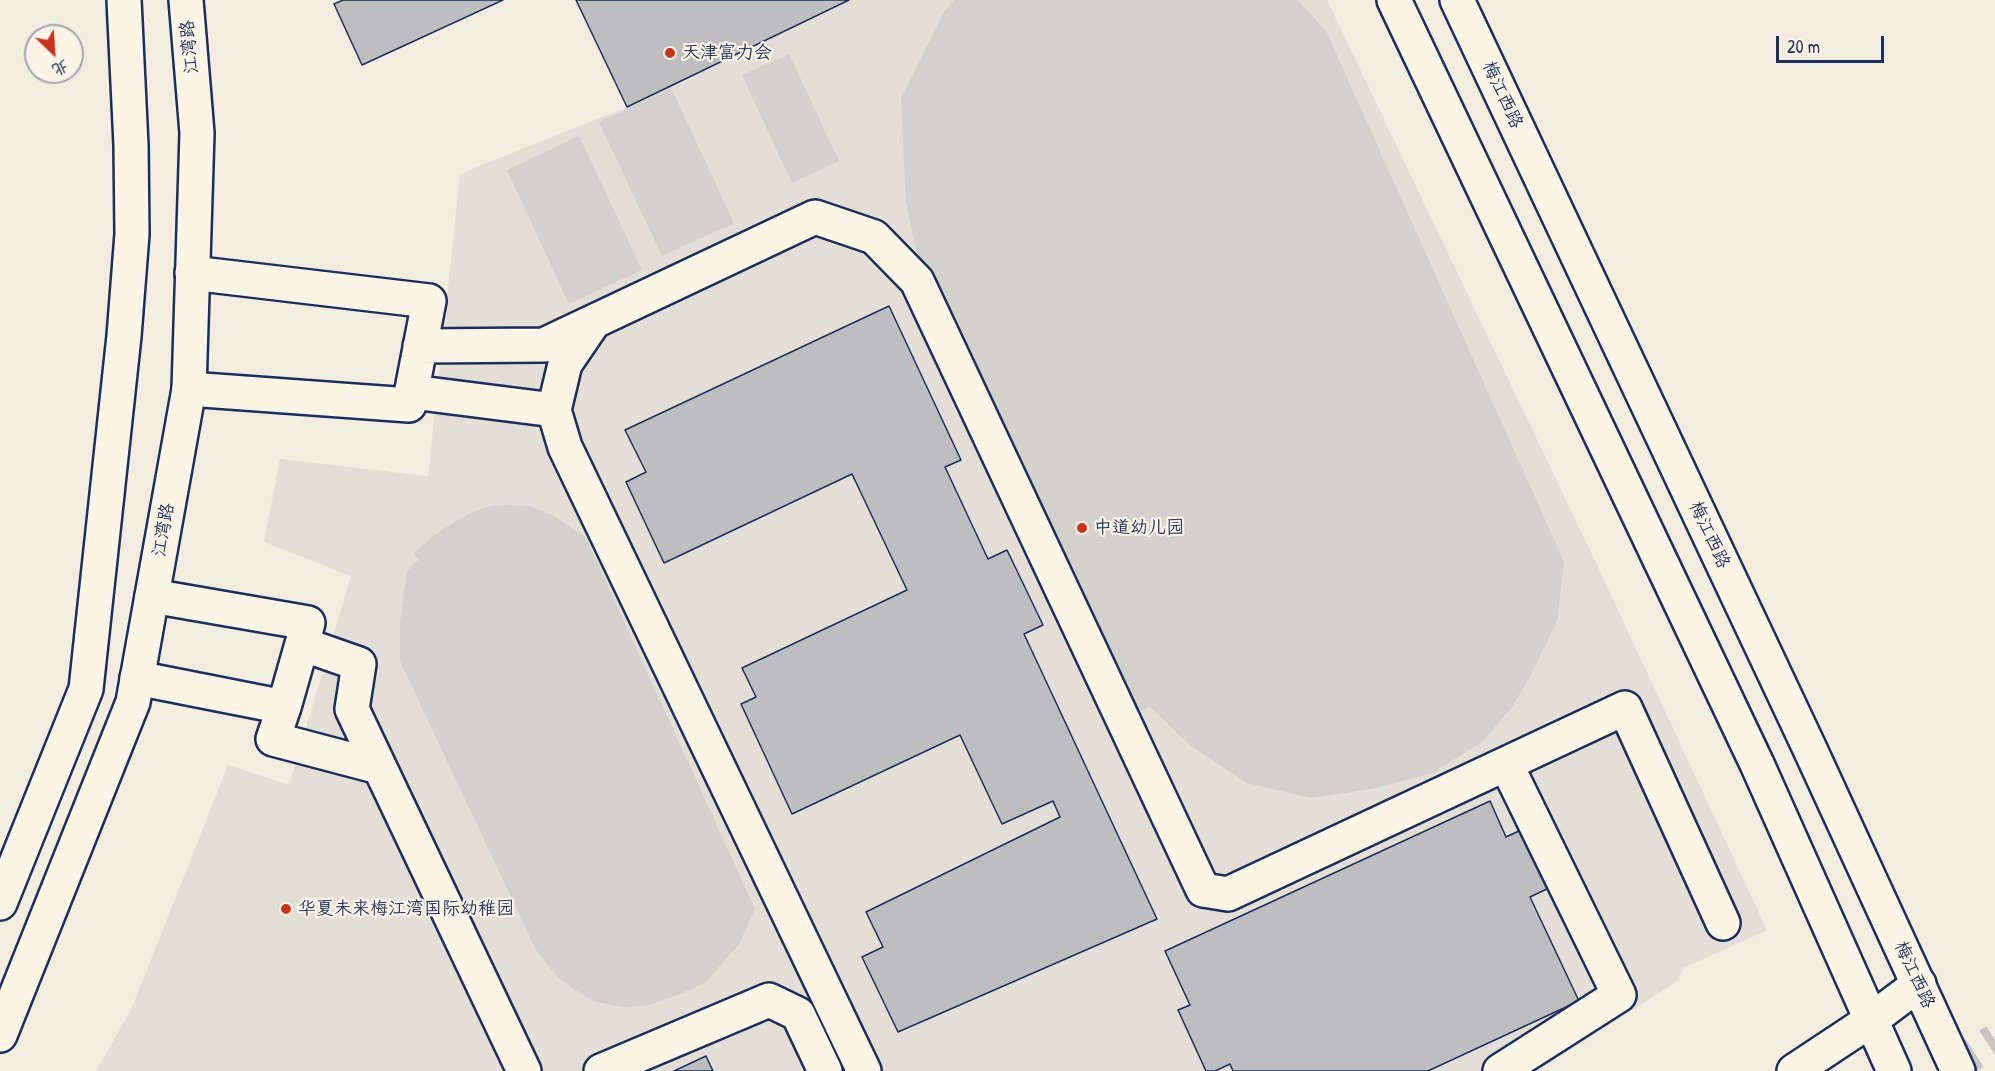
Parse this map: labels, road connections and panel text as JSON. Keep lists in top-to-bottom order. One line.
{"streets":{"main road":["江湾路","梅江西路"]},"places":["天津富力会","中道幼儿园","华夏未来梅江湾国际幼稚园"],"scale_bar":"20 m","north":"bottom right"}
